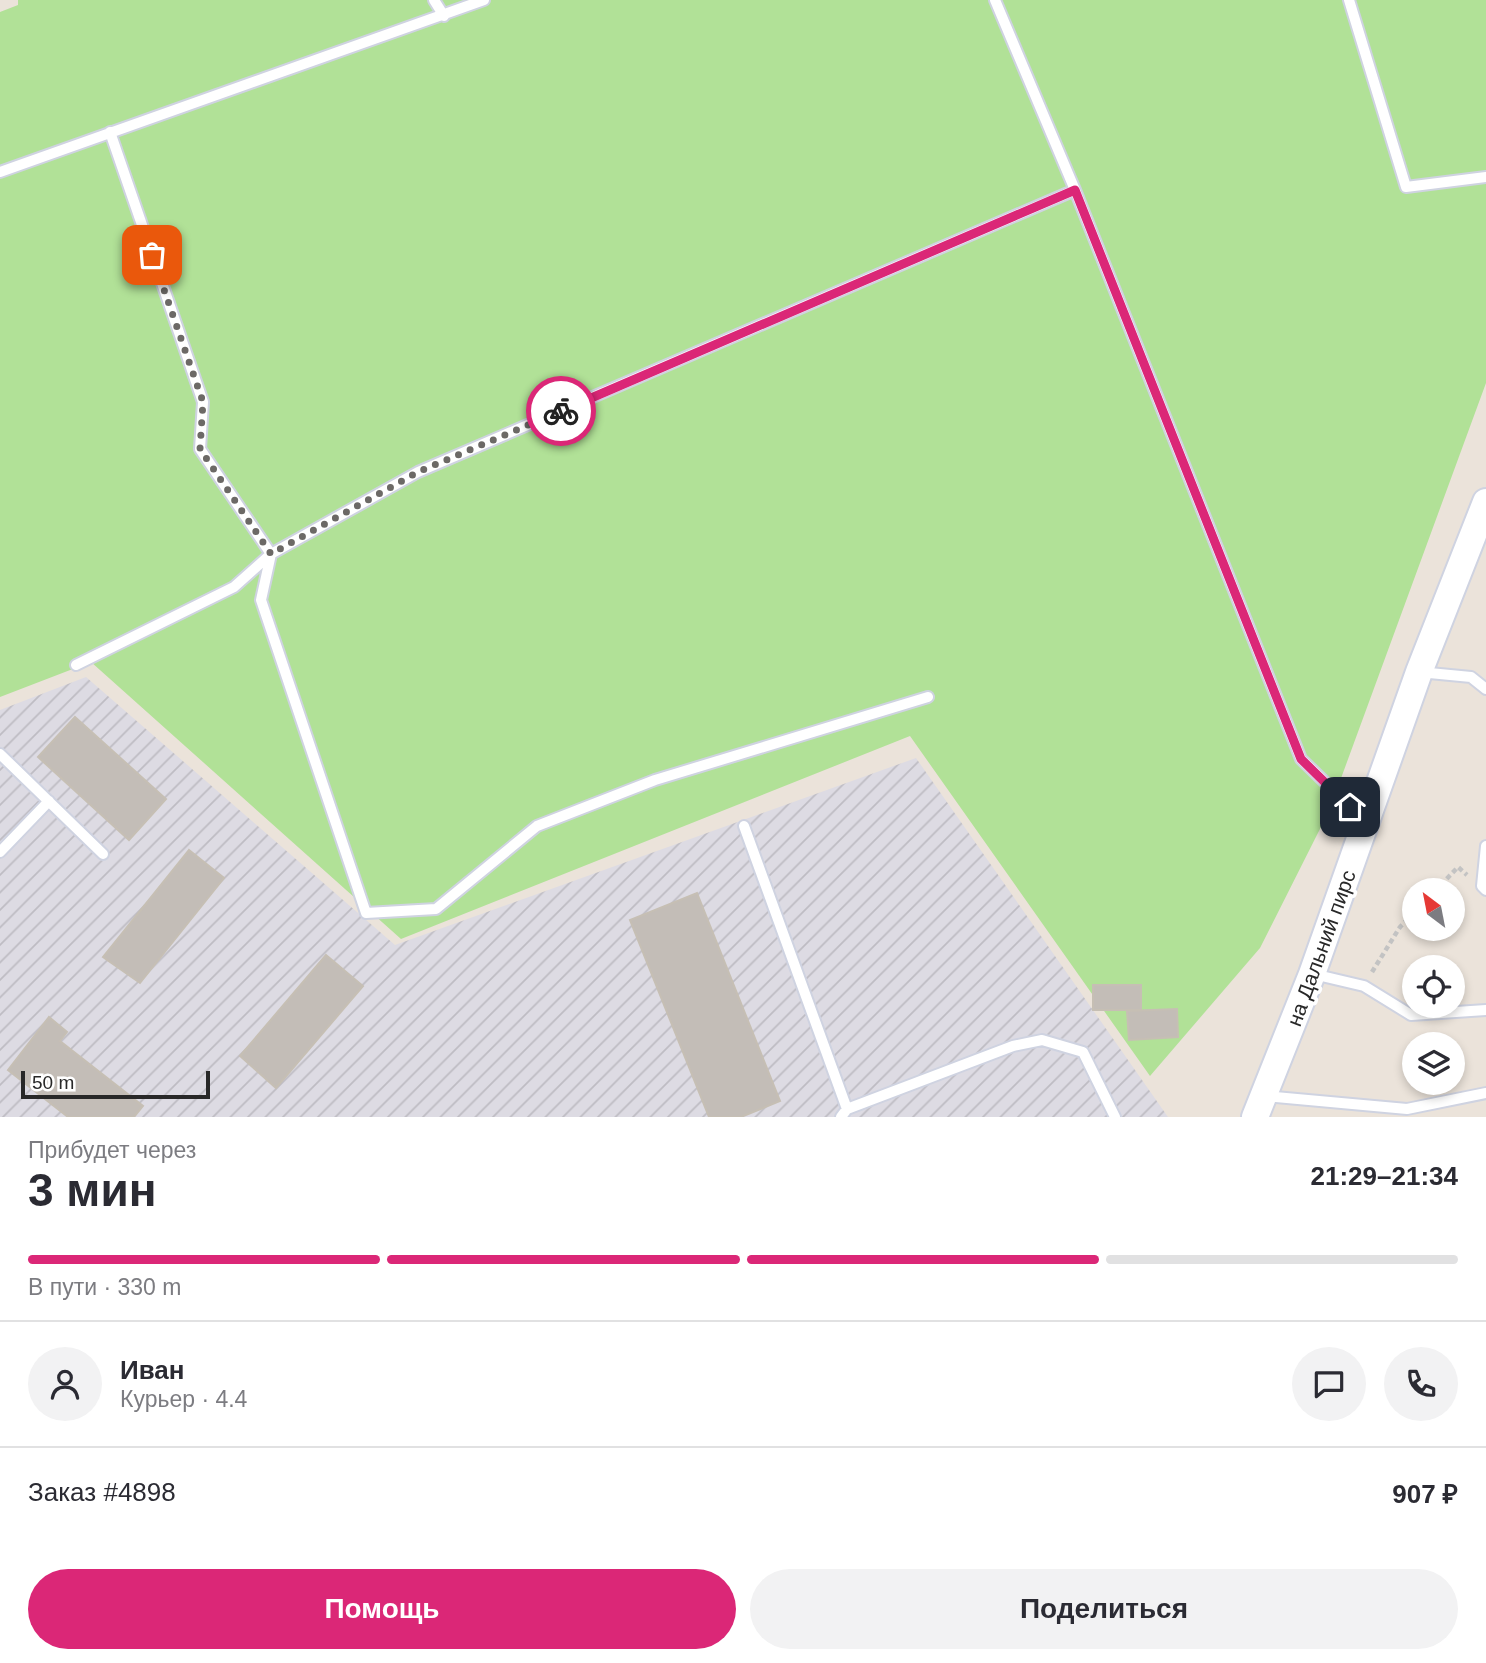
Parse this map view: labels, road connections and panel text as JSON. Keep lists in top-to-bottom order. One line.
{"streets":{"street":["на Дальний пирс"]},"scale_bar":"50 m","north":"top left","page":{"scale":"50 m","heading":["3 мин","Прибудет через","21:29–21:34"],"panel":["Иван","Курьер · 4.4","Заказ #4898","907 ₽"],"bar":"В пути · 330 m","buttons":["Помощь","Поделиться"]}}
